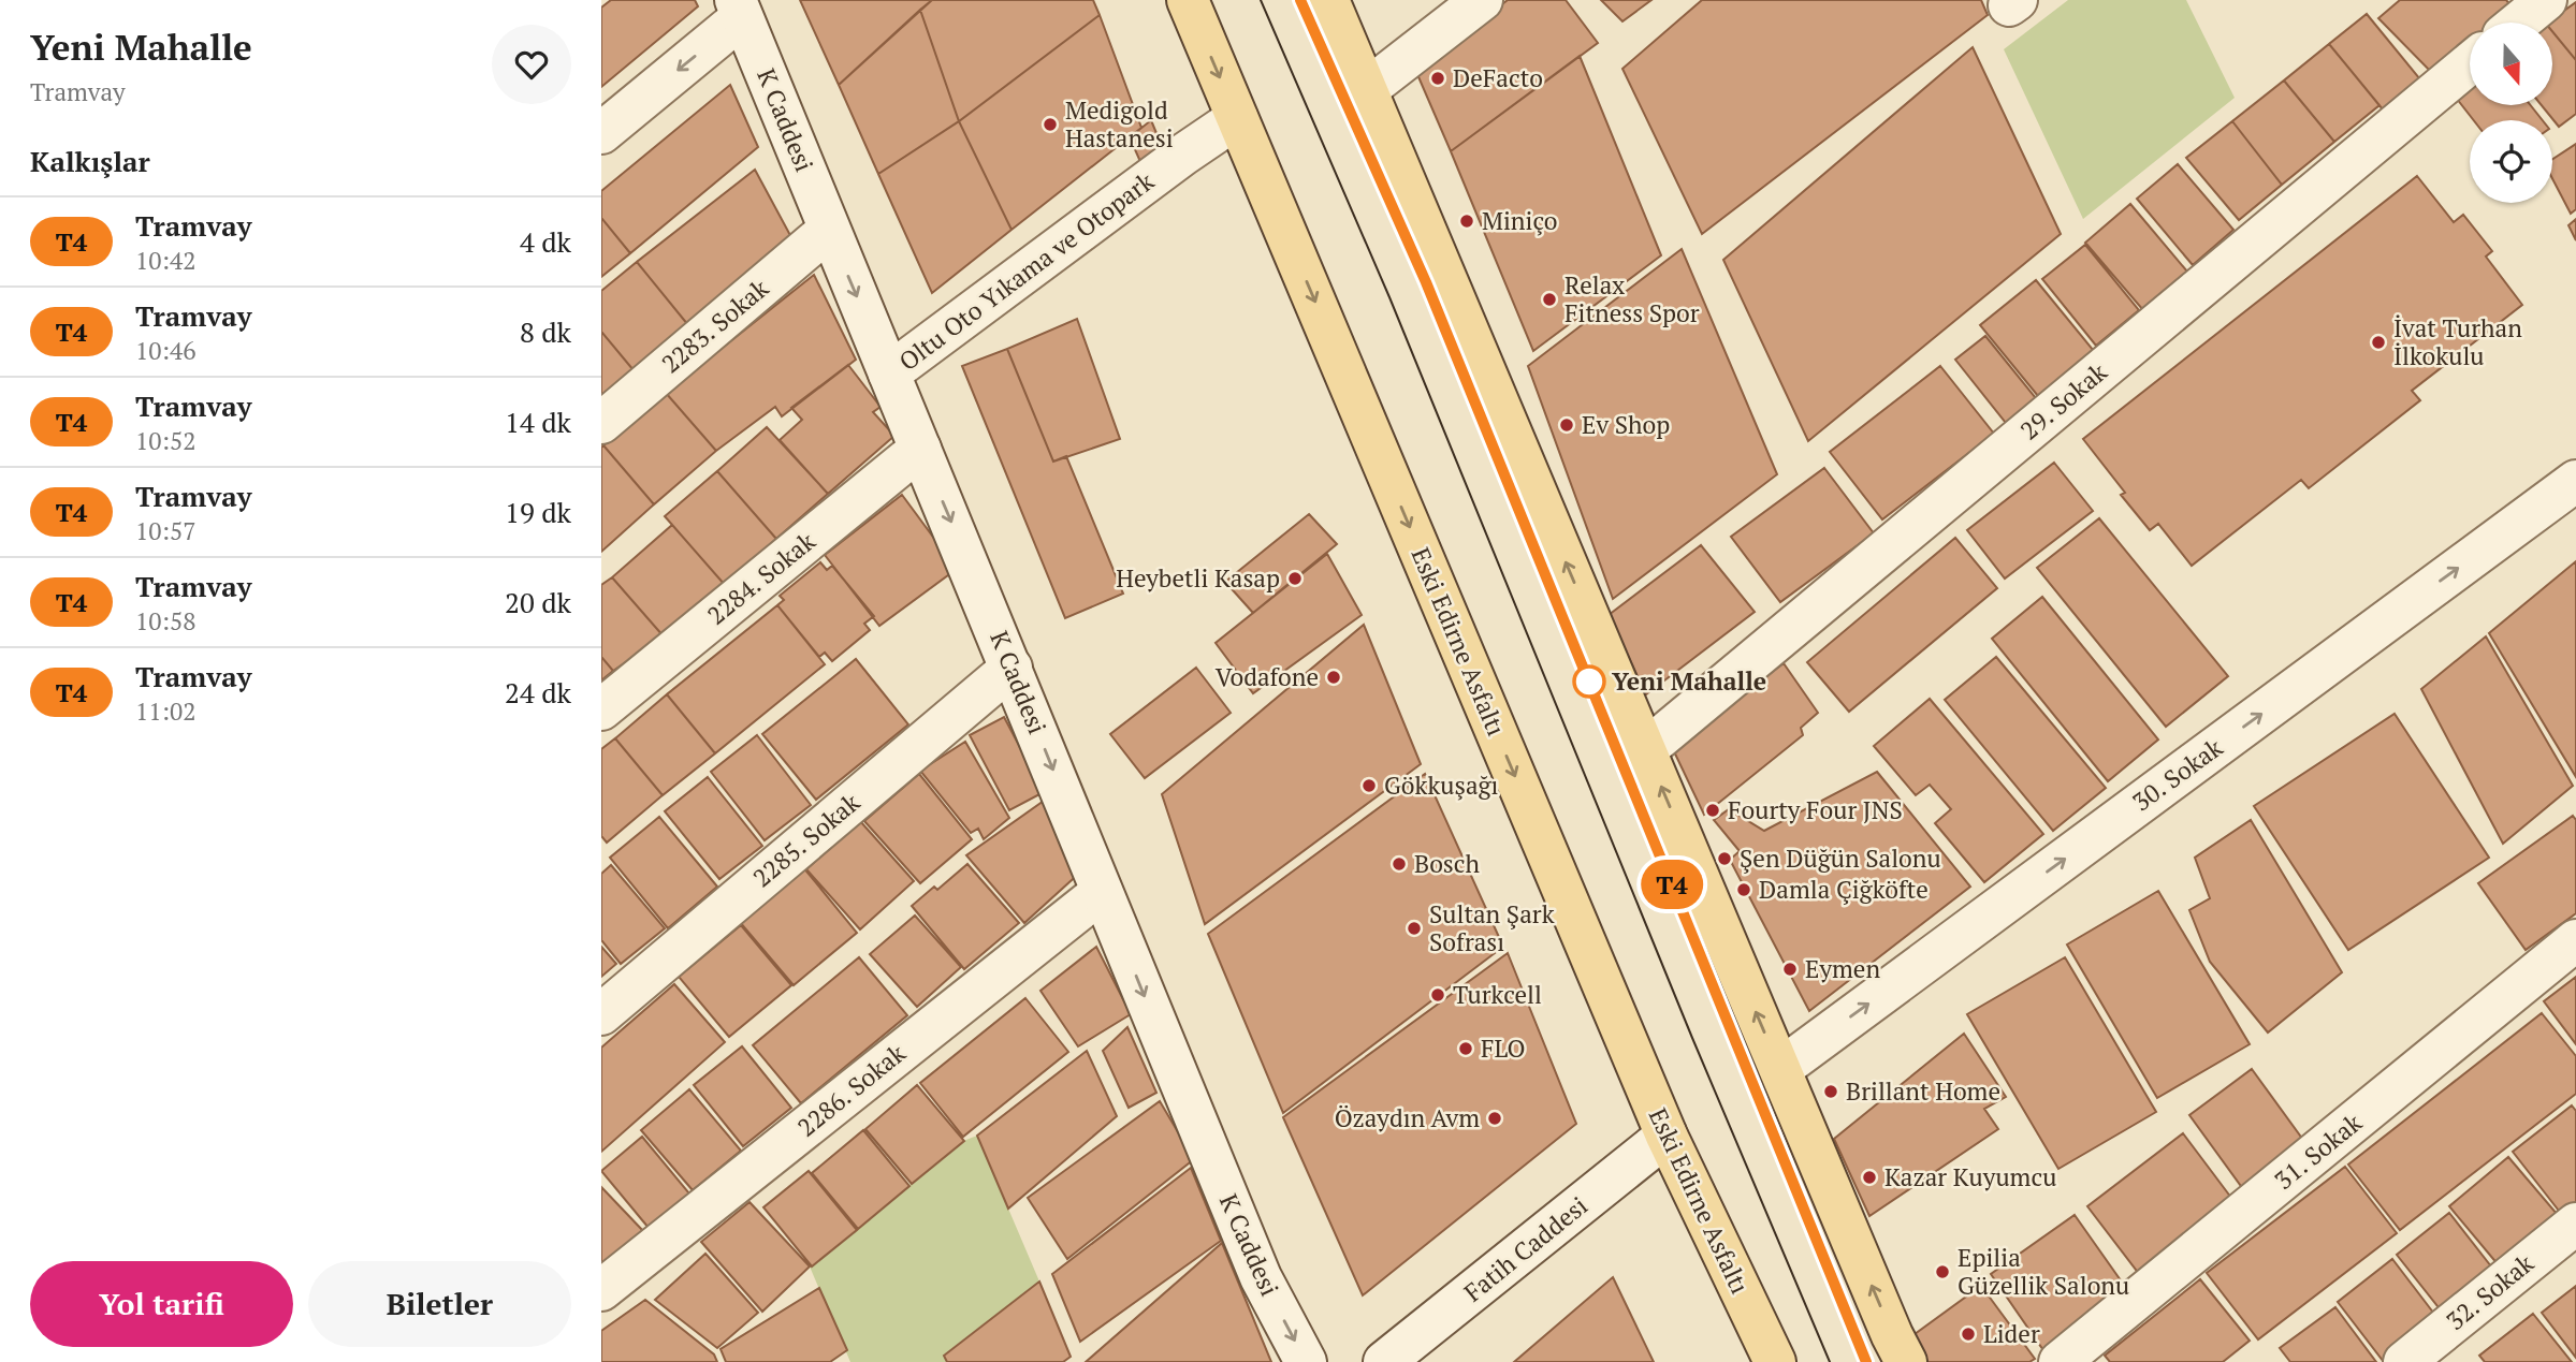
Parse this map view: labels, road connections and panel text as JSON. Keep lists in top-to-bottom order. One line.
{"streets":{"main road":["Eski Edirne Asfaltı"],"street":["K Caddesi","Oltu Oto Yıkama ve Otopark","2283. Sokak","29. Sokak","2284. Sokak","30. Sokak","2285. Sokak","2286. Sokak","31. Sokak","Fatih Caddesi","32. Sokak"]},"crossings":[["K Caddesi","Oltu Oto Yıkama ve Otopark"],["K Caddesi","2283. Sokak"],["K Caddesi","2284. Sokak"],["K Caddesi","2285. Sokak"],["K Caddesi","2286. Sokak"],["Oltu Oto Yıkama ve Otopark","Eski Edirne Asfaltı"],["Eski Edirne Asfaltı","Fatih Caddesi"]],"one_way":["K Caddesi","30. Sokak"],"places":["DeFacto","Medigold Hastanesi","Miniço","Relax Fitness Spor","İvat Turhan İlkokulu","Ev Shop","Heybetli Kasap","Vodafone","Yeni Mahalle","Gökkuşağı","Fourty Four JNS","Şen Düğün Salonu","Bosch","Damla Çiğköfte","Sultan Şark Sofrası","Eymen","Turkcell","FLO","Brillant Home","Özaydın Avm","Kazar Kuyumcu","Epilia Güzellik Salonu","Lider"],"lines":["tram line T4"],"north":"bottom","page":{"heading":[["Yeni Mahalle","Tramvay"],"Kalkışlar"],"on_map":"T4","list":[{"mark":"T4","name":"Tramvay","note":"10:42","value":"4 dk"},{"mark":"T4","name":"Tramvay","note":"10:46","value":"8 dk"},{"mark":"T4","name":"Tramvay","note":"10:52","value":"14 dk"},{"mark":"T4","name":"Tramvay","note":"10:57","value":"19 dk"},{"mark":"T4","name":"Tramvay","note":"10:58","value":"20 dk"},{"mark":"T4","name":"Tramvay","note":"11:02","value":"24 dk"}],"buttons":["Yol tarifi","Biletler"]}}
